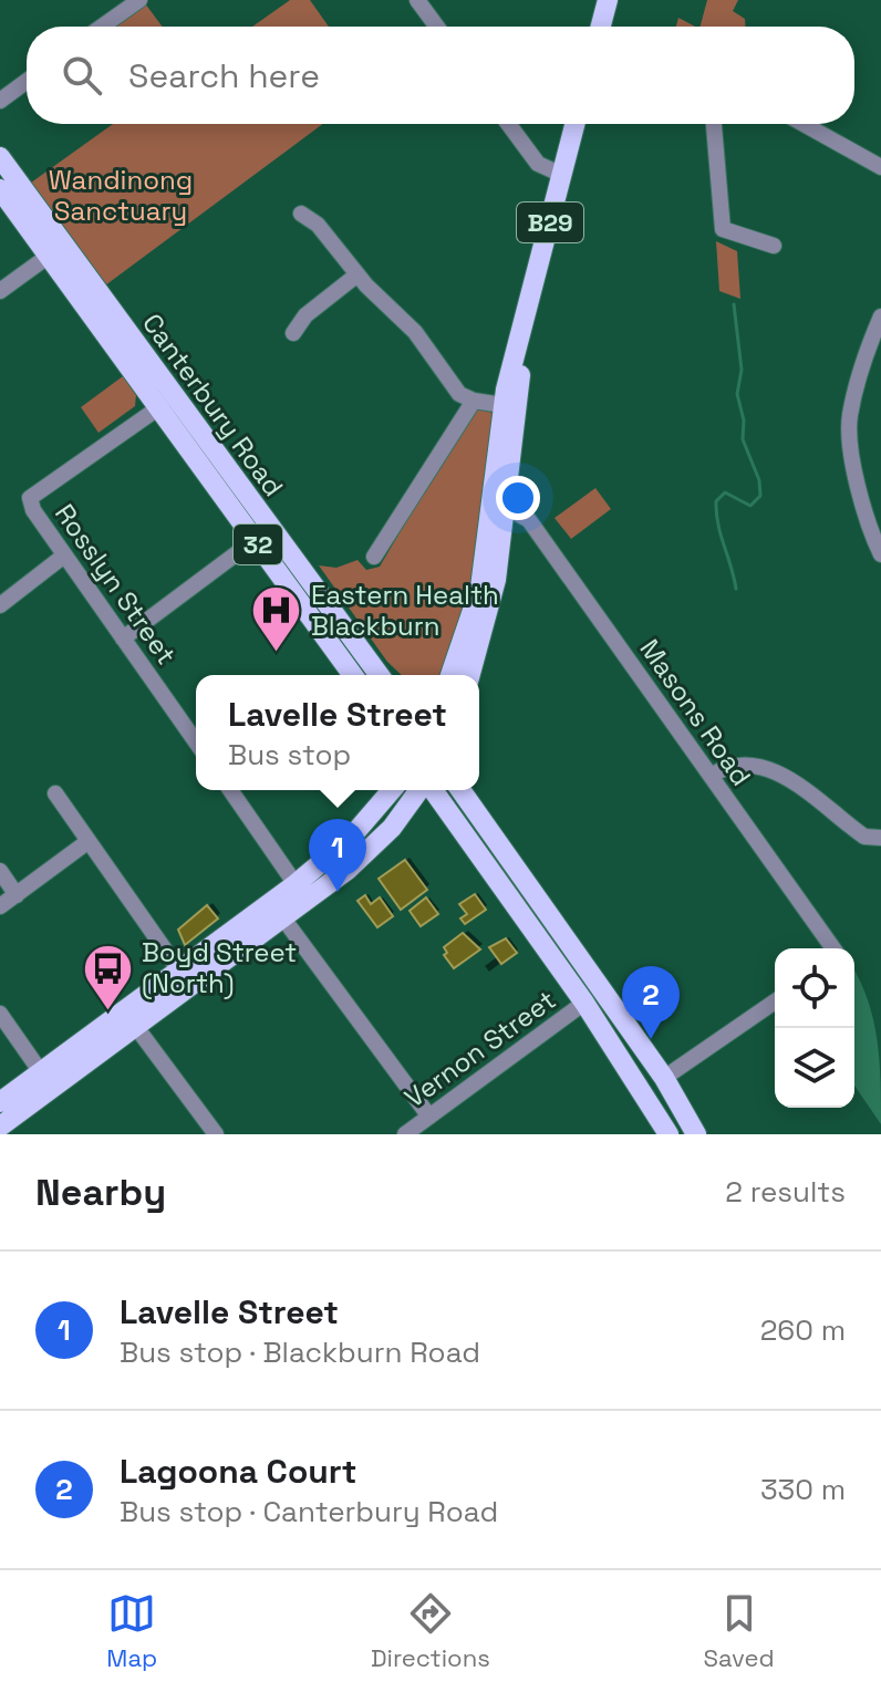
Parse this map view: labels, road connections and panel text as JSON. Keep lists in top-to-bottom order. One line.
{"streets":{"main road":["B29","Canterbury Road","32"],"street":["Rosslyn Street","Masons Road","Vernon Street"]},"crossings":[["B29","Masons Road"],["Canterbury Road","Rosslyn Street"]],"parks":["Wandinong Sanctuary"],"places":{"hospital":["Eastern Health Blackburn"],"bus stop":["Boyd Street (North)"]},"page":{"search":"Search here","popup":["Lavelle Street","Bus stop"],"pins":["1","2"],"heading":["Nearby","2 results"],"list":[{"mark":"1","name":"Lavelle Street","note":"Bus stop · Blackburn Road","value":"260 m"},{"mark":"2","name":"Lagoona Court","note":"Bus stop · Canterbury Road","value":"330 m"}],"nav":["Map","Directions","Saved"]}}
